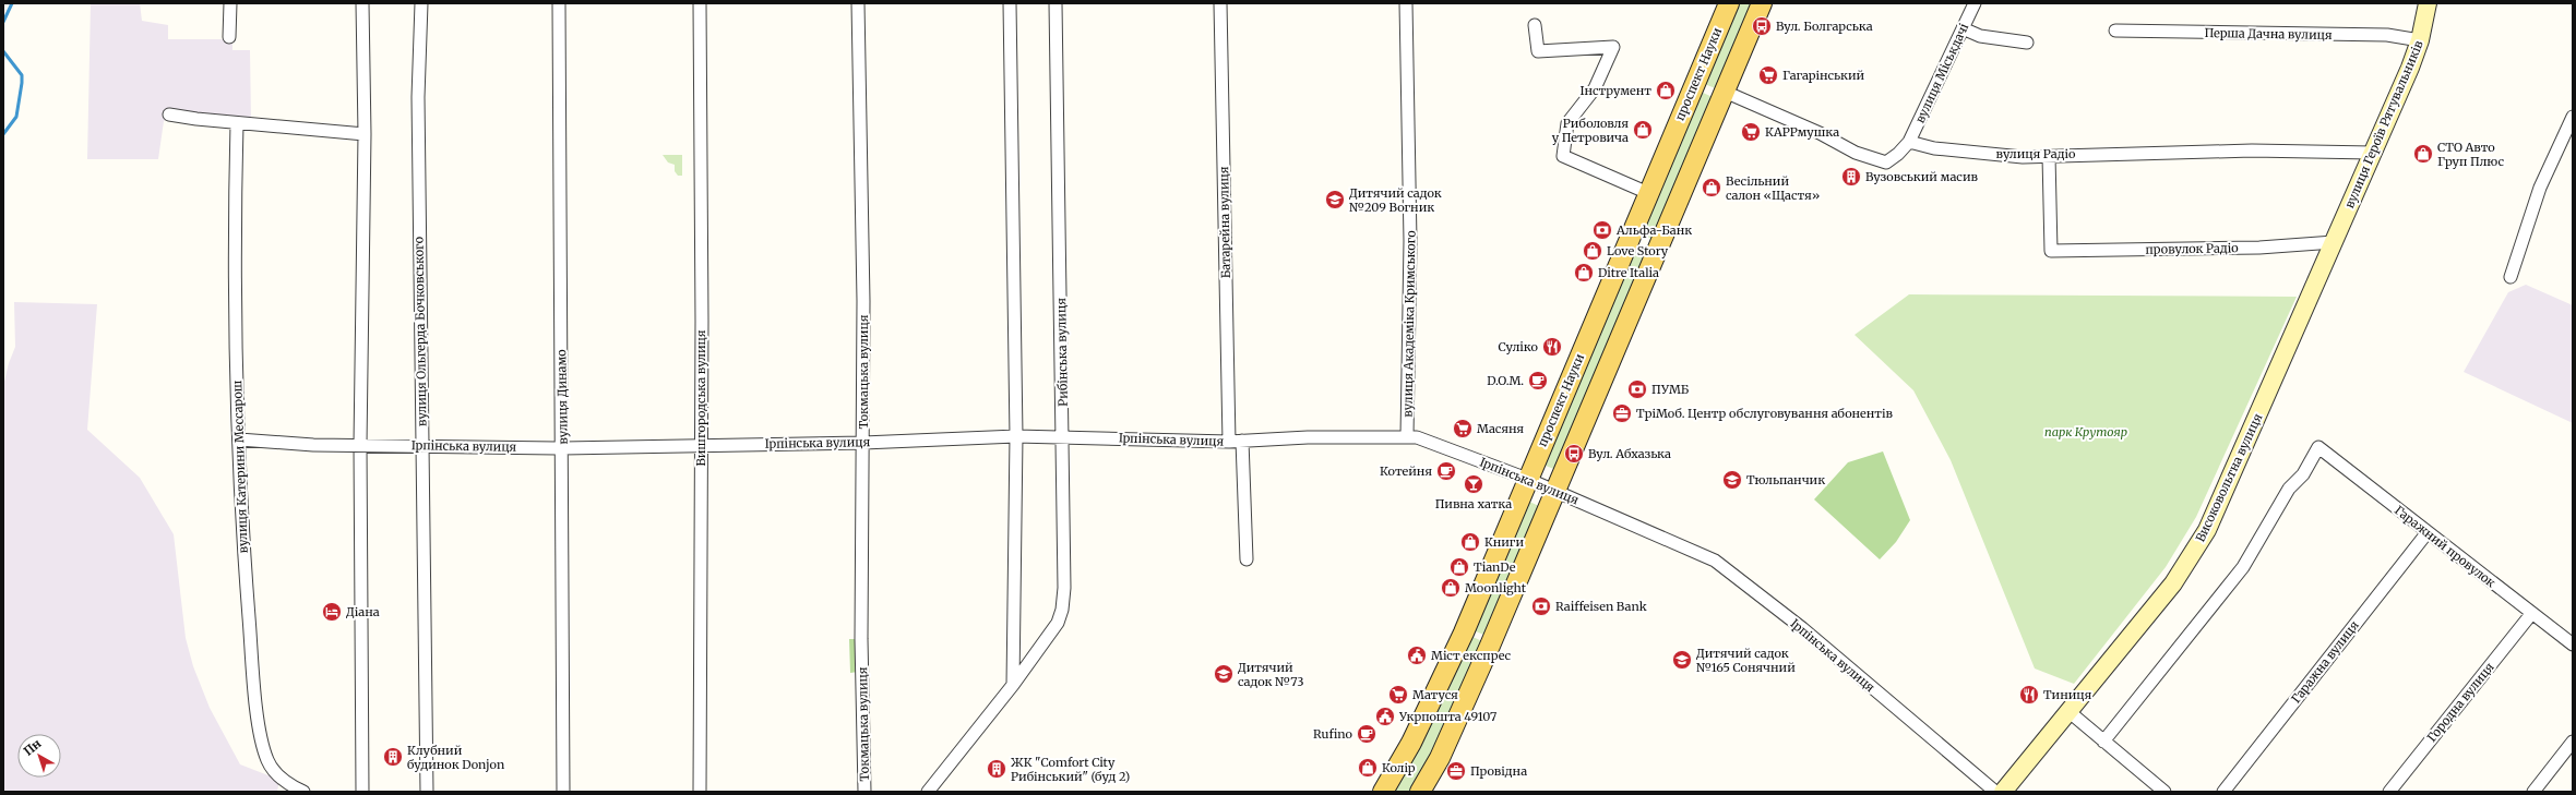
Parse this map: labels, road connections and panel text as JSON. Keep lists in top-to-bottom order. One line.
{"streets":{"main road":["проспект Науки","вулиця Героїв Рятувальників","Високовольтна вулиця"],"street":["Перша Дачна вулиця","вулиця Міськдачі","вулиця Радіо","Батарейна вулиця","провулок Радіо","вулиця Академіка Кримського","вулиця Ольгерда Бочковського","Рибінська вулиця","Токмацька вулиця","вулиця Динамо","Вишгородська вулиця","Ірпінська вулиця","вулиця Катерини Мессарош","Гаражний провулок","Гаражна вулиця","Городна вулиця"]},"crossings":[["Перша Дачна вулиця","вулиця Героїв Рятувальників"],["вулиця Міськдачі","вулиця Радіо"],["проспект Науки","Ірпінська вулиця"],["вулиця Героїв Рятувальників","вулиця Радіо"],["вулиця Героїв Рятувальників","провулок Радіо"],["вулиця Героїв Рятувальників","Високовольтна вулиця"],["вулиця Радіо","провулок Радіо"],["Батарейна вулиця","Ірпінська вулиця"],["провулок Радіо","Високовольтна вулиця"],["вулиця Академіка Кримського","Ірпінська вулиця"],["вулиця Ольгерда Бочковського","Ірпінська вулиця"],["Рибінська вулиця","Ірпінська вулиця"],["Токмацька вулиця","Ірпінська вулиця"],["вулиця Динамо","Ірпінська вулиця"],["Вишгородська вулиця","Ірпінська вулиця"],["Ірпінська вулиця","вулиця Катерини Мессарош"],["Гаражний провулок","Гаражна вулиця"],["Гаражний провулок","Городна вулиця"]],"parks":["парк Крутояр"],"places":{"bus stop":["Вул. Болгарська","Вул. Абхазька"],"supermarket":["Гагарінський","КАРРмушка","Масяня","Матуся"],"shop":["Інструмент","Риболовля у Петровича","СТО Авто Груп Плюс","Весільний салон «Щастя»","Love Story","Ditre Italia","Книги","TianDe","Moonlight","Колір"],"building":["Вузовський масив","Клубний будинок Donjon","ЖК \"Comfort City Рибінський\" (буд 2)"],"school or university":["Дитячий садок №209 Вогник","Тюльпанчик","Дитячий садок №165 Сонячний","Дитячий садок №73"],"bank":["Альфа-Банк","ПУМБ","Raiffeisen Bank"],"restaurant":["Сулiко","Тиниця"],"cafe":["D.O.M.","Котейня","Rufino"],"office":["ТріМоб. Центр обслуговування абонентів","Провідна"],"bar":["Пивна хатка"],"hotel":["Діана"],"public building":["Міст експрес","Укрпошта 49107"]},"north":"top left"}
